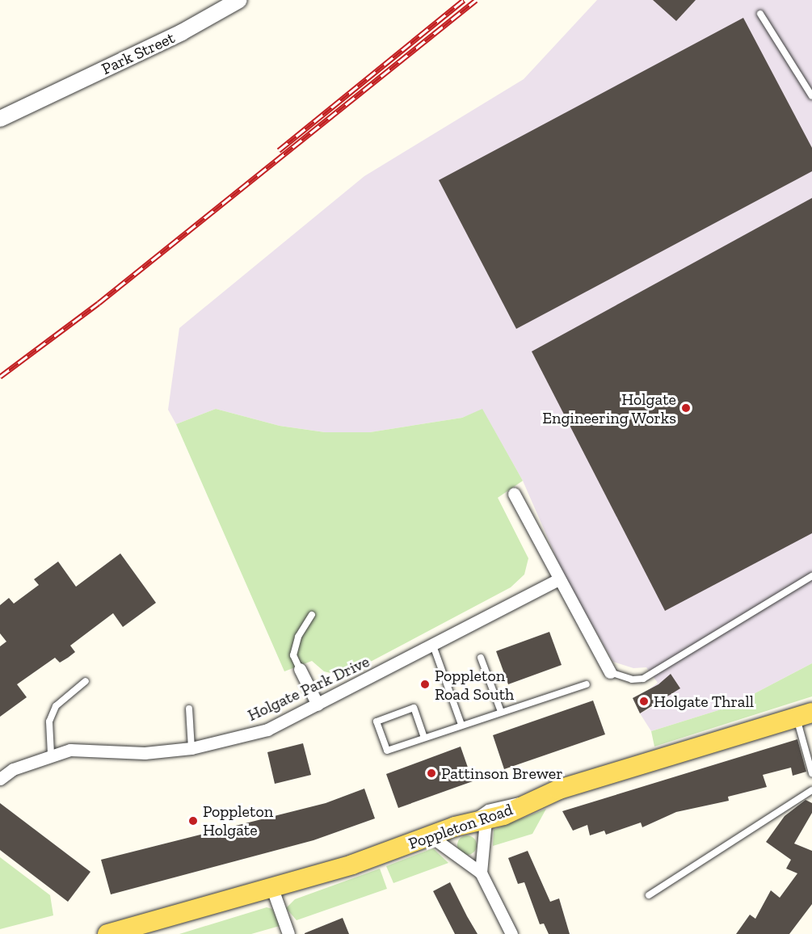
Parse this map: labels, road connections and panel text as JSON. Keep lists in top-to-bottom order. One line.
{"streets":{"main road":["Poppleton Road"],"street":["Park Street","Holgate Park Drive"]},"places":["Holgate Engineering Works","Poppleton Road South","Holgate Thrall","Pattinson Brewer","Poppleton Holgate"]}
